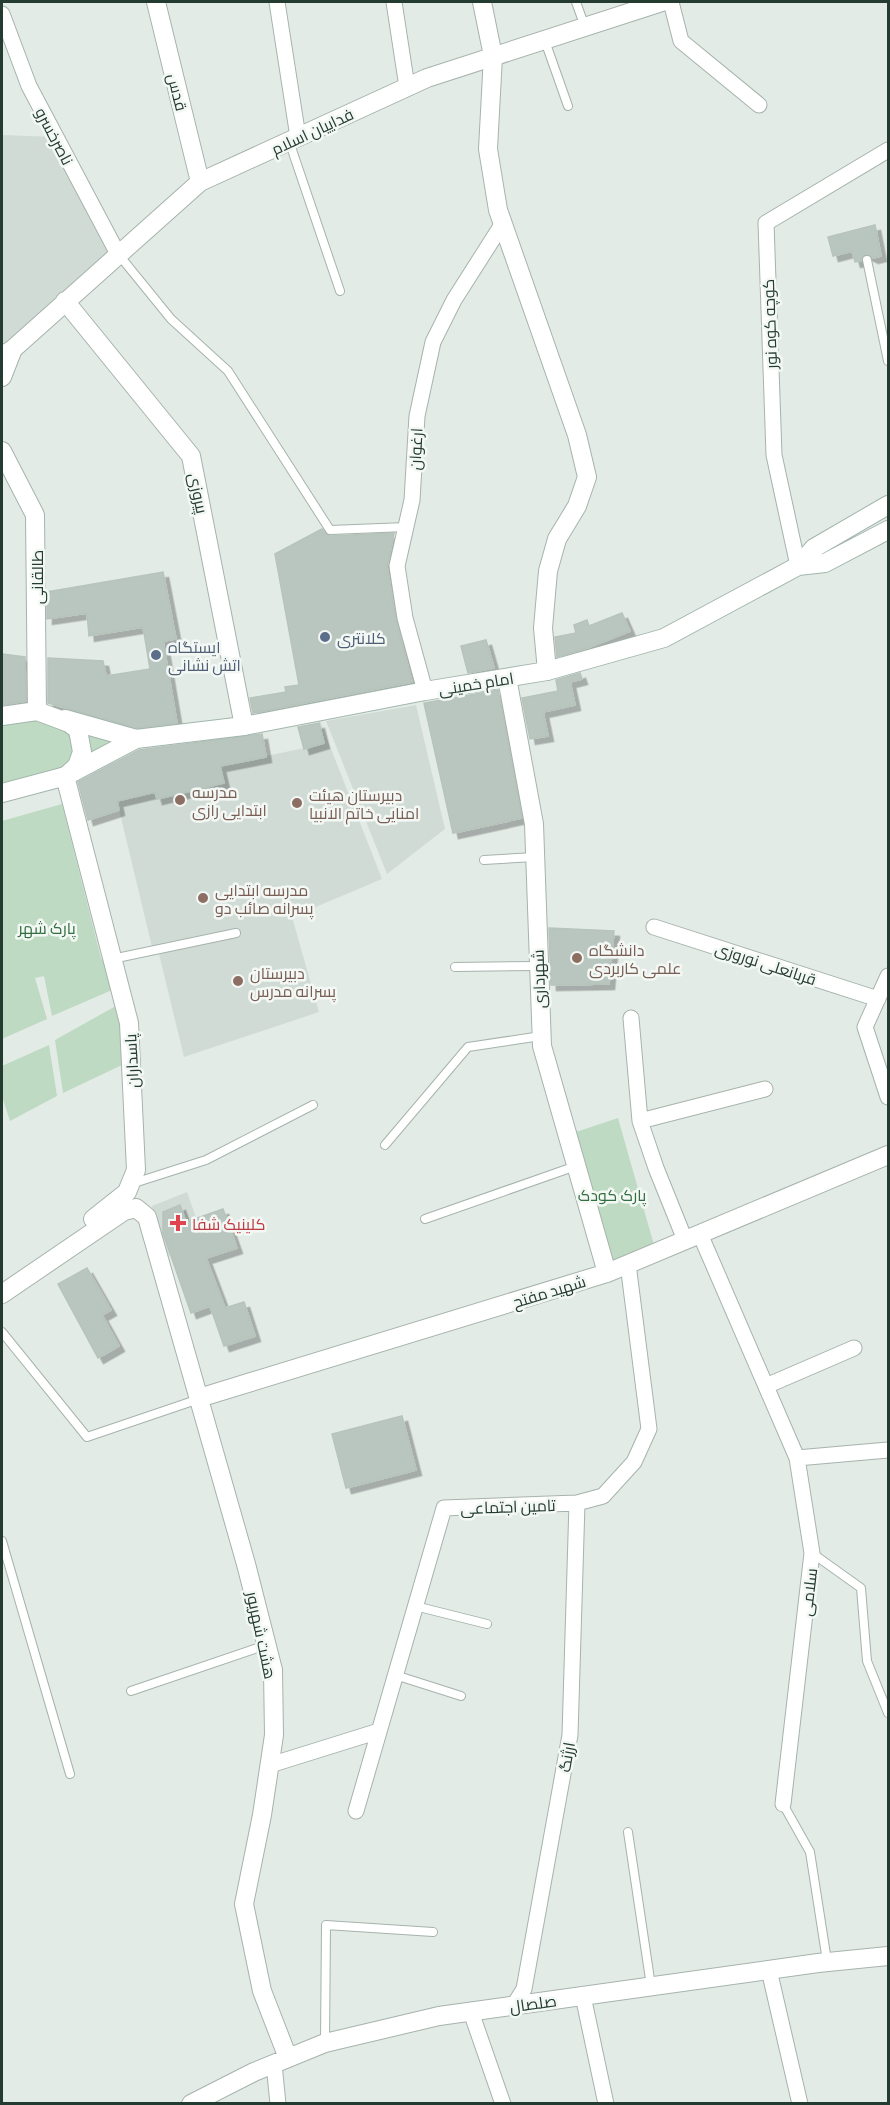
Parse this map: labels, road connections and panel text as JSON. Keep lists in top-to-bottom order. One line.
{"streets":{"street":["قدس","فداییان اسلام","ناصرخسرو","کوچه کوه نور","ارغوان","پیروزی","طالقانی","امام خمینی","قربانعلی نوروزی","شهرداری","پاسداران","شهید مفتح","تامین اجتماعی","سلامی","هشت شهریور","ارژنگ","صلصال"]},"crossings":[["قدس","فداییان اسلام"],["فداییان اسلام","ناصرخسرو"],["فداییان اسلام","پیروزی"],["کوچه کوه نور","امام خمینی"],["ارغوان","امام خمینی"],["پیروزی","امام خمینی"],["طالقانی","امام خمینی"],["امام خمینی","شهرداری"],["امام خمینی","پاسداران"],["شهرداری","شهید مفتح"],["شهید مفتح","تامین اجتماعی"],["شهید مفتح","سلامی"],["شهید مفتح","هشت شهریور"],["تامین اجتماعی","ارژنگ"],["سلامی","صلصال"],["هشت شهریور","صلصال"],["ارژنگ","صلصال"]],"parks":["پارک شهر","پارک کودک"],"places":{"other":["کلانتری","ایستگاه اتش نشانی","مدرسه ابتدایی رازی","دبیرستان هیئت امنایی خاتم الانبیا","مدرسه ابتدایی پسرانه صائب دو","دانشگاه علمی کاربردی","دبیرستان پسرانه مدرس"],"health":["کلینیک شفا"]}}
